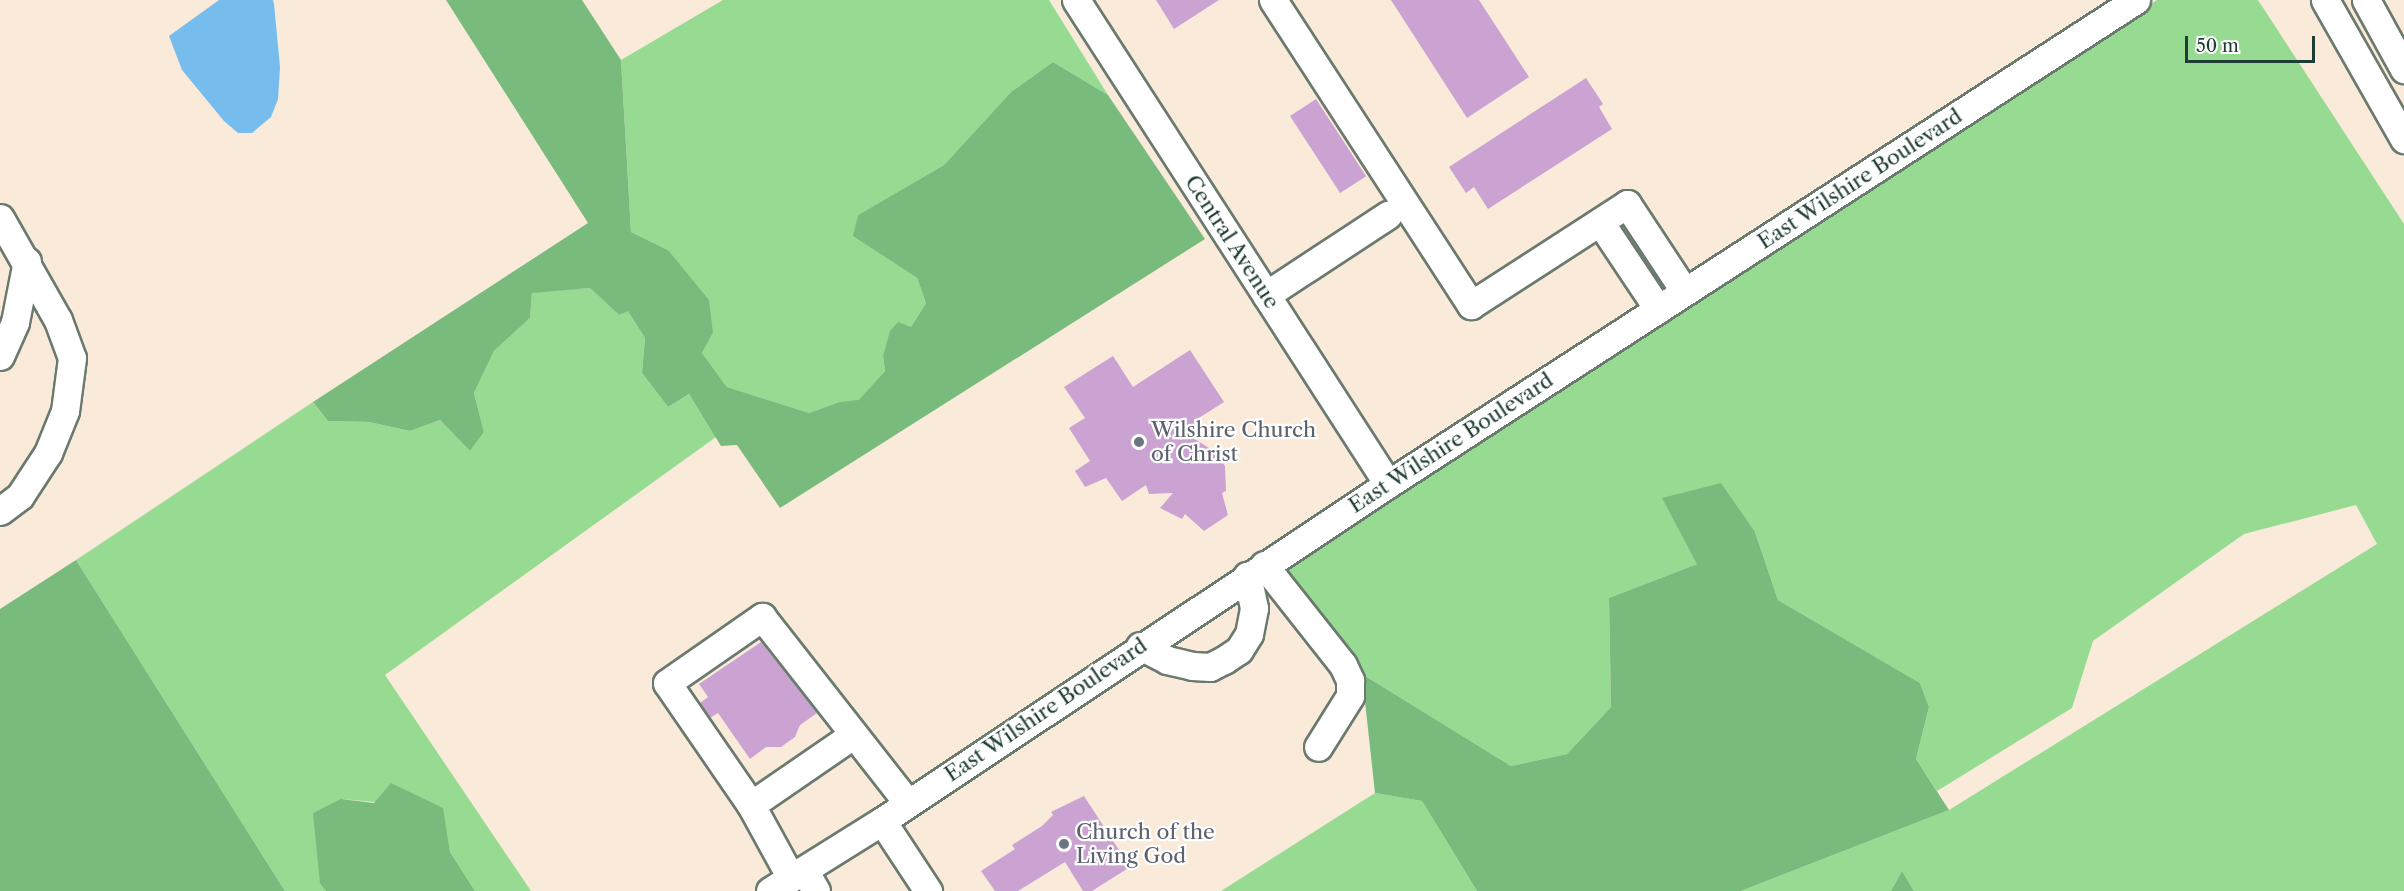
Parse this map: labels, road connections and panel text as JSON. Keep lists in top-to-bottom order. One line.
{"streets":{"street":["East Wilshire Boulevard","Central Avenue"]},"crossings":[["East Wilshire Boulevard","Central Avenue"]],"places":["Wilshire Church of Christ","Church of the Living God"],"scale_bar":"50 m"}
